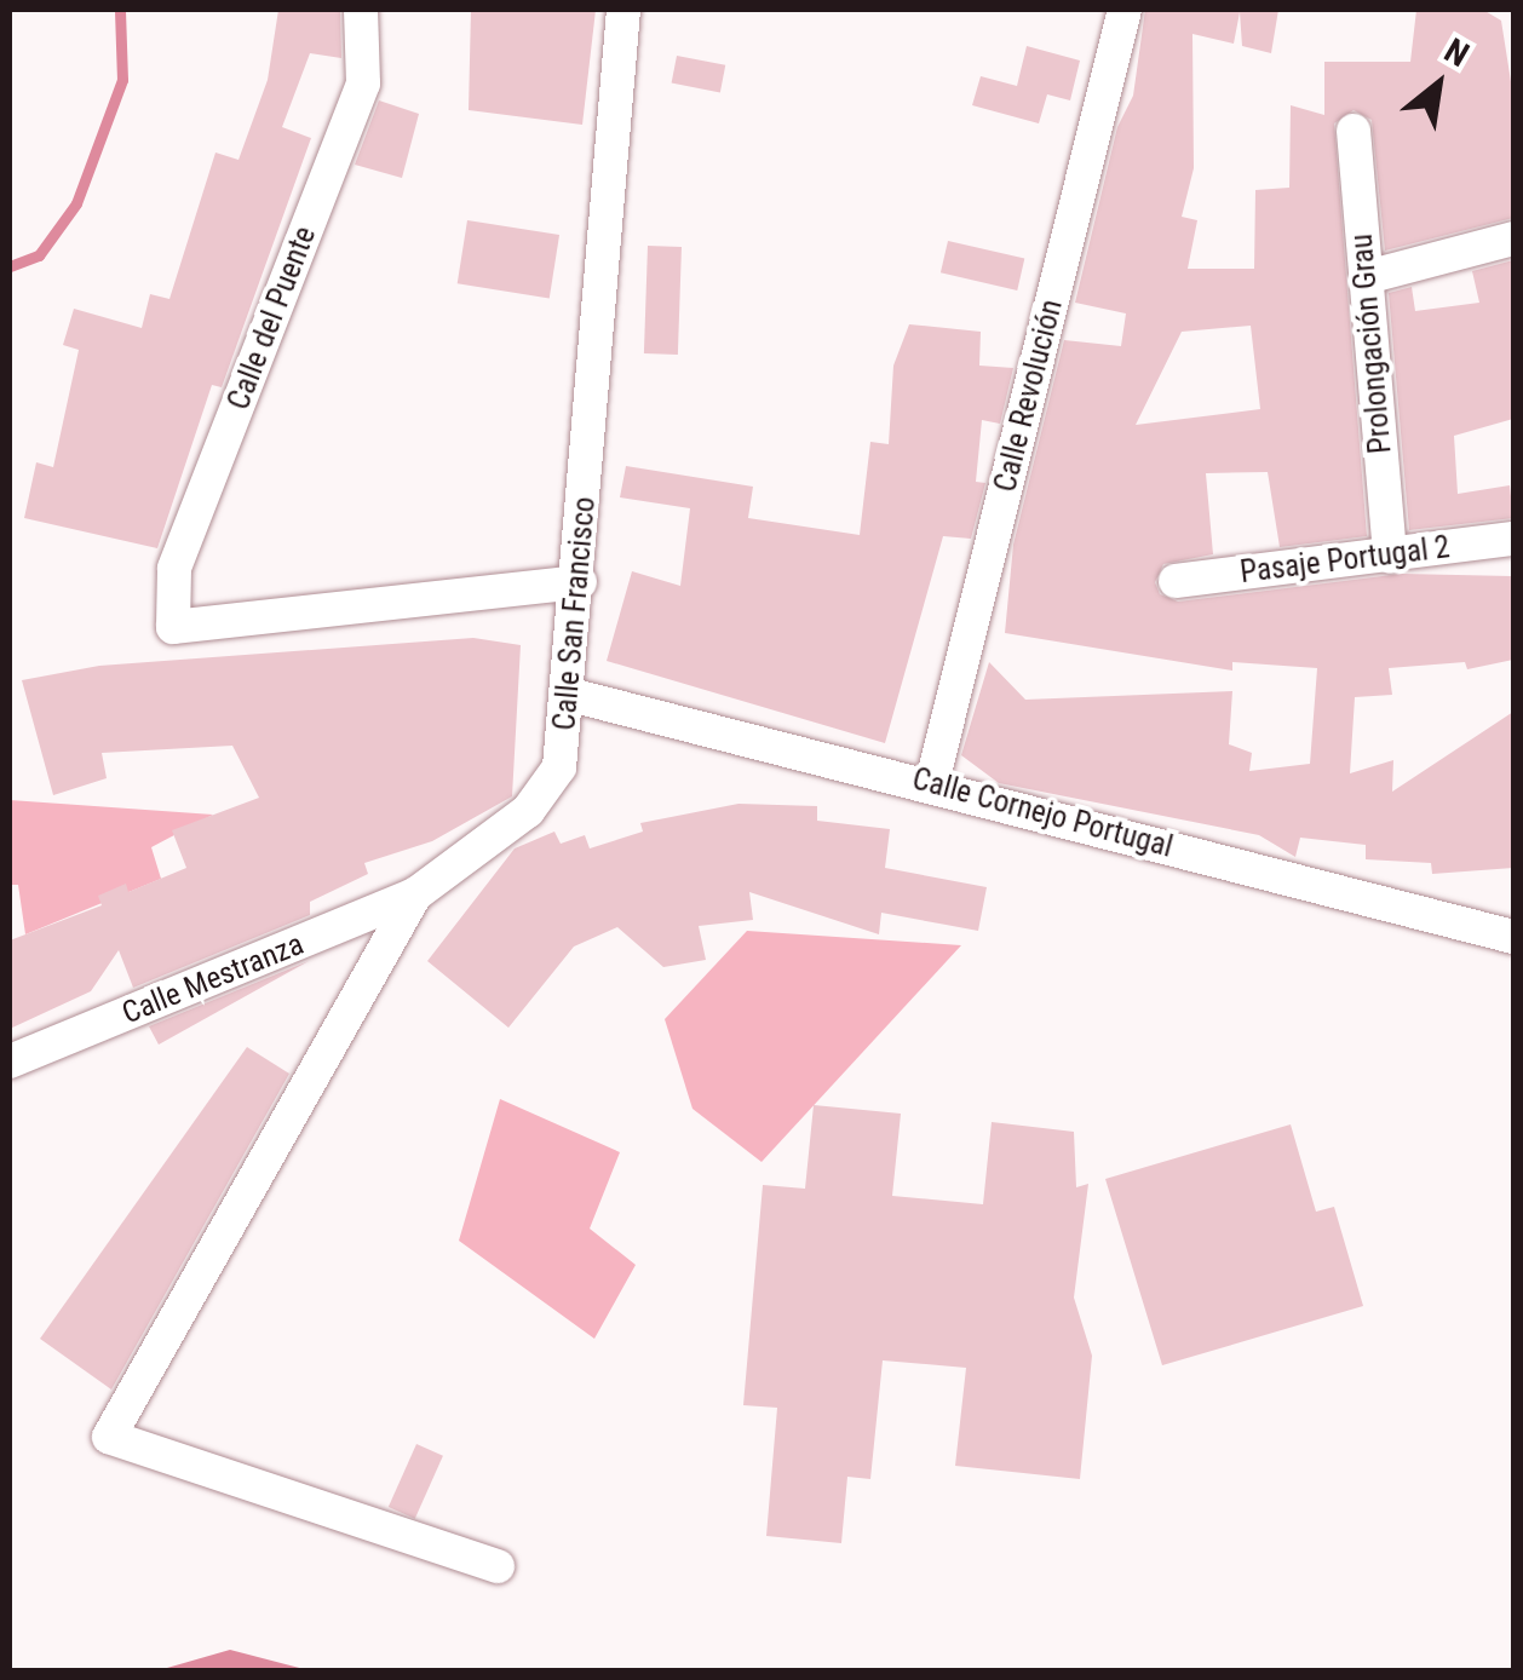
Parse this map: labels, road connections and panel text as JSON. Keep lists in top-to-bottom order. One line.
{"streets":{"street":["Calle del Puente","Prolongación Grau","Calle Revolución","Pasaje Portugal 2","Calle San Francisco","Calle Cornejo Portugal","Calle Mestranza"]},"crossings":[["Calle del Puente","Calle San Francisco"],["Prolongación Grau","Pasaje Portugal 2"],["Calle Revolución","Calle Cornejo Portugal"],["Calle San Francisco","Calle Cornejo Portugal"],["Calle San Francisco","Calle Mestranza"]],"north":"top right"}
